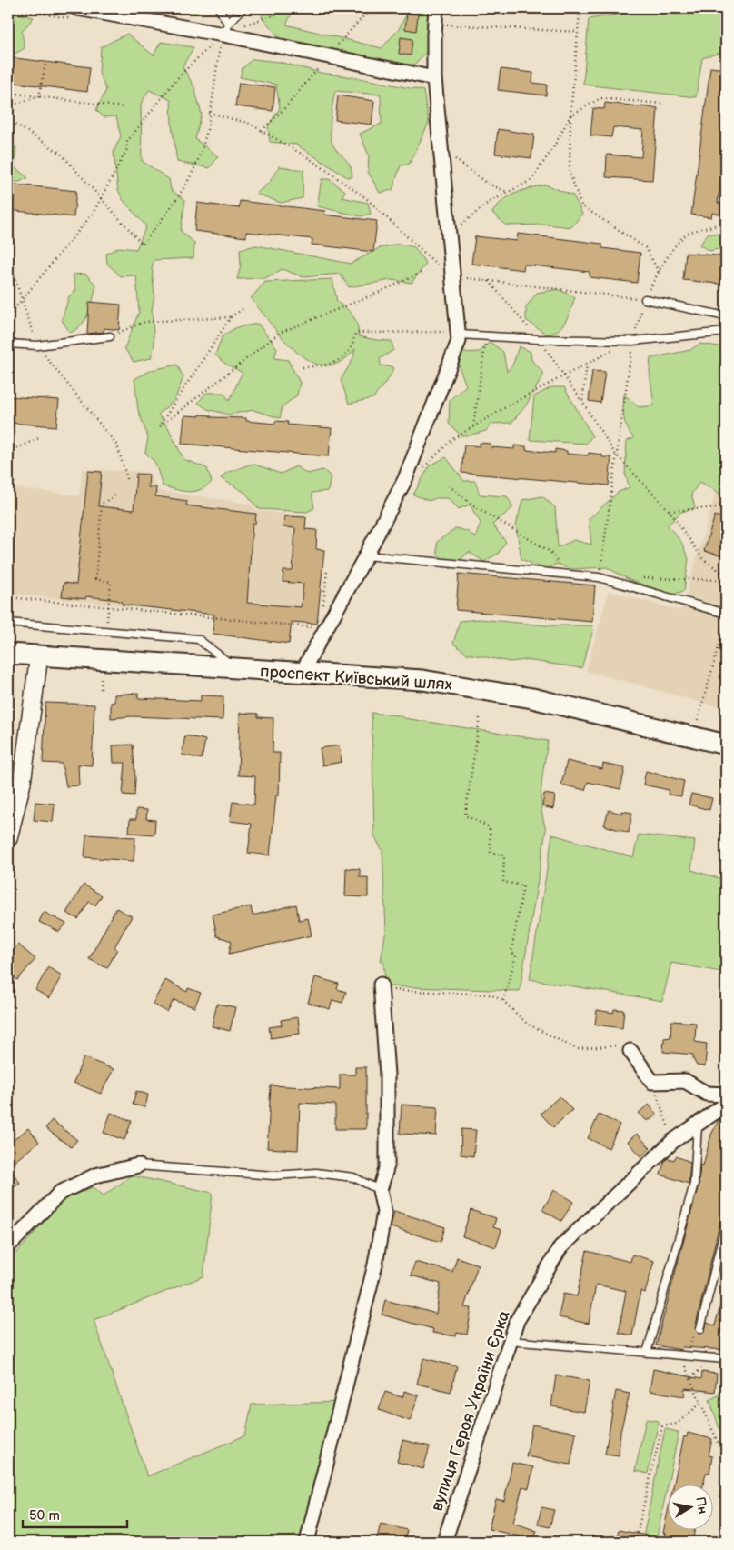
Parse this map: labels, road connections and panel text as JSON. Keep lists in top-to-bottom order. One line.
{"streets":{"main road":["проспект Київський шлях"],"street":["вулиця Героя України Єрка"]},"scale_bar":"50 m","north":"right"}
